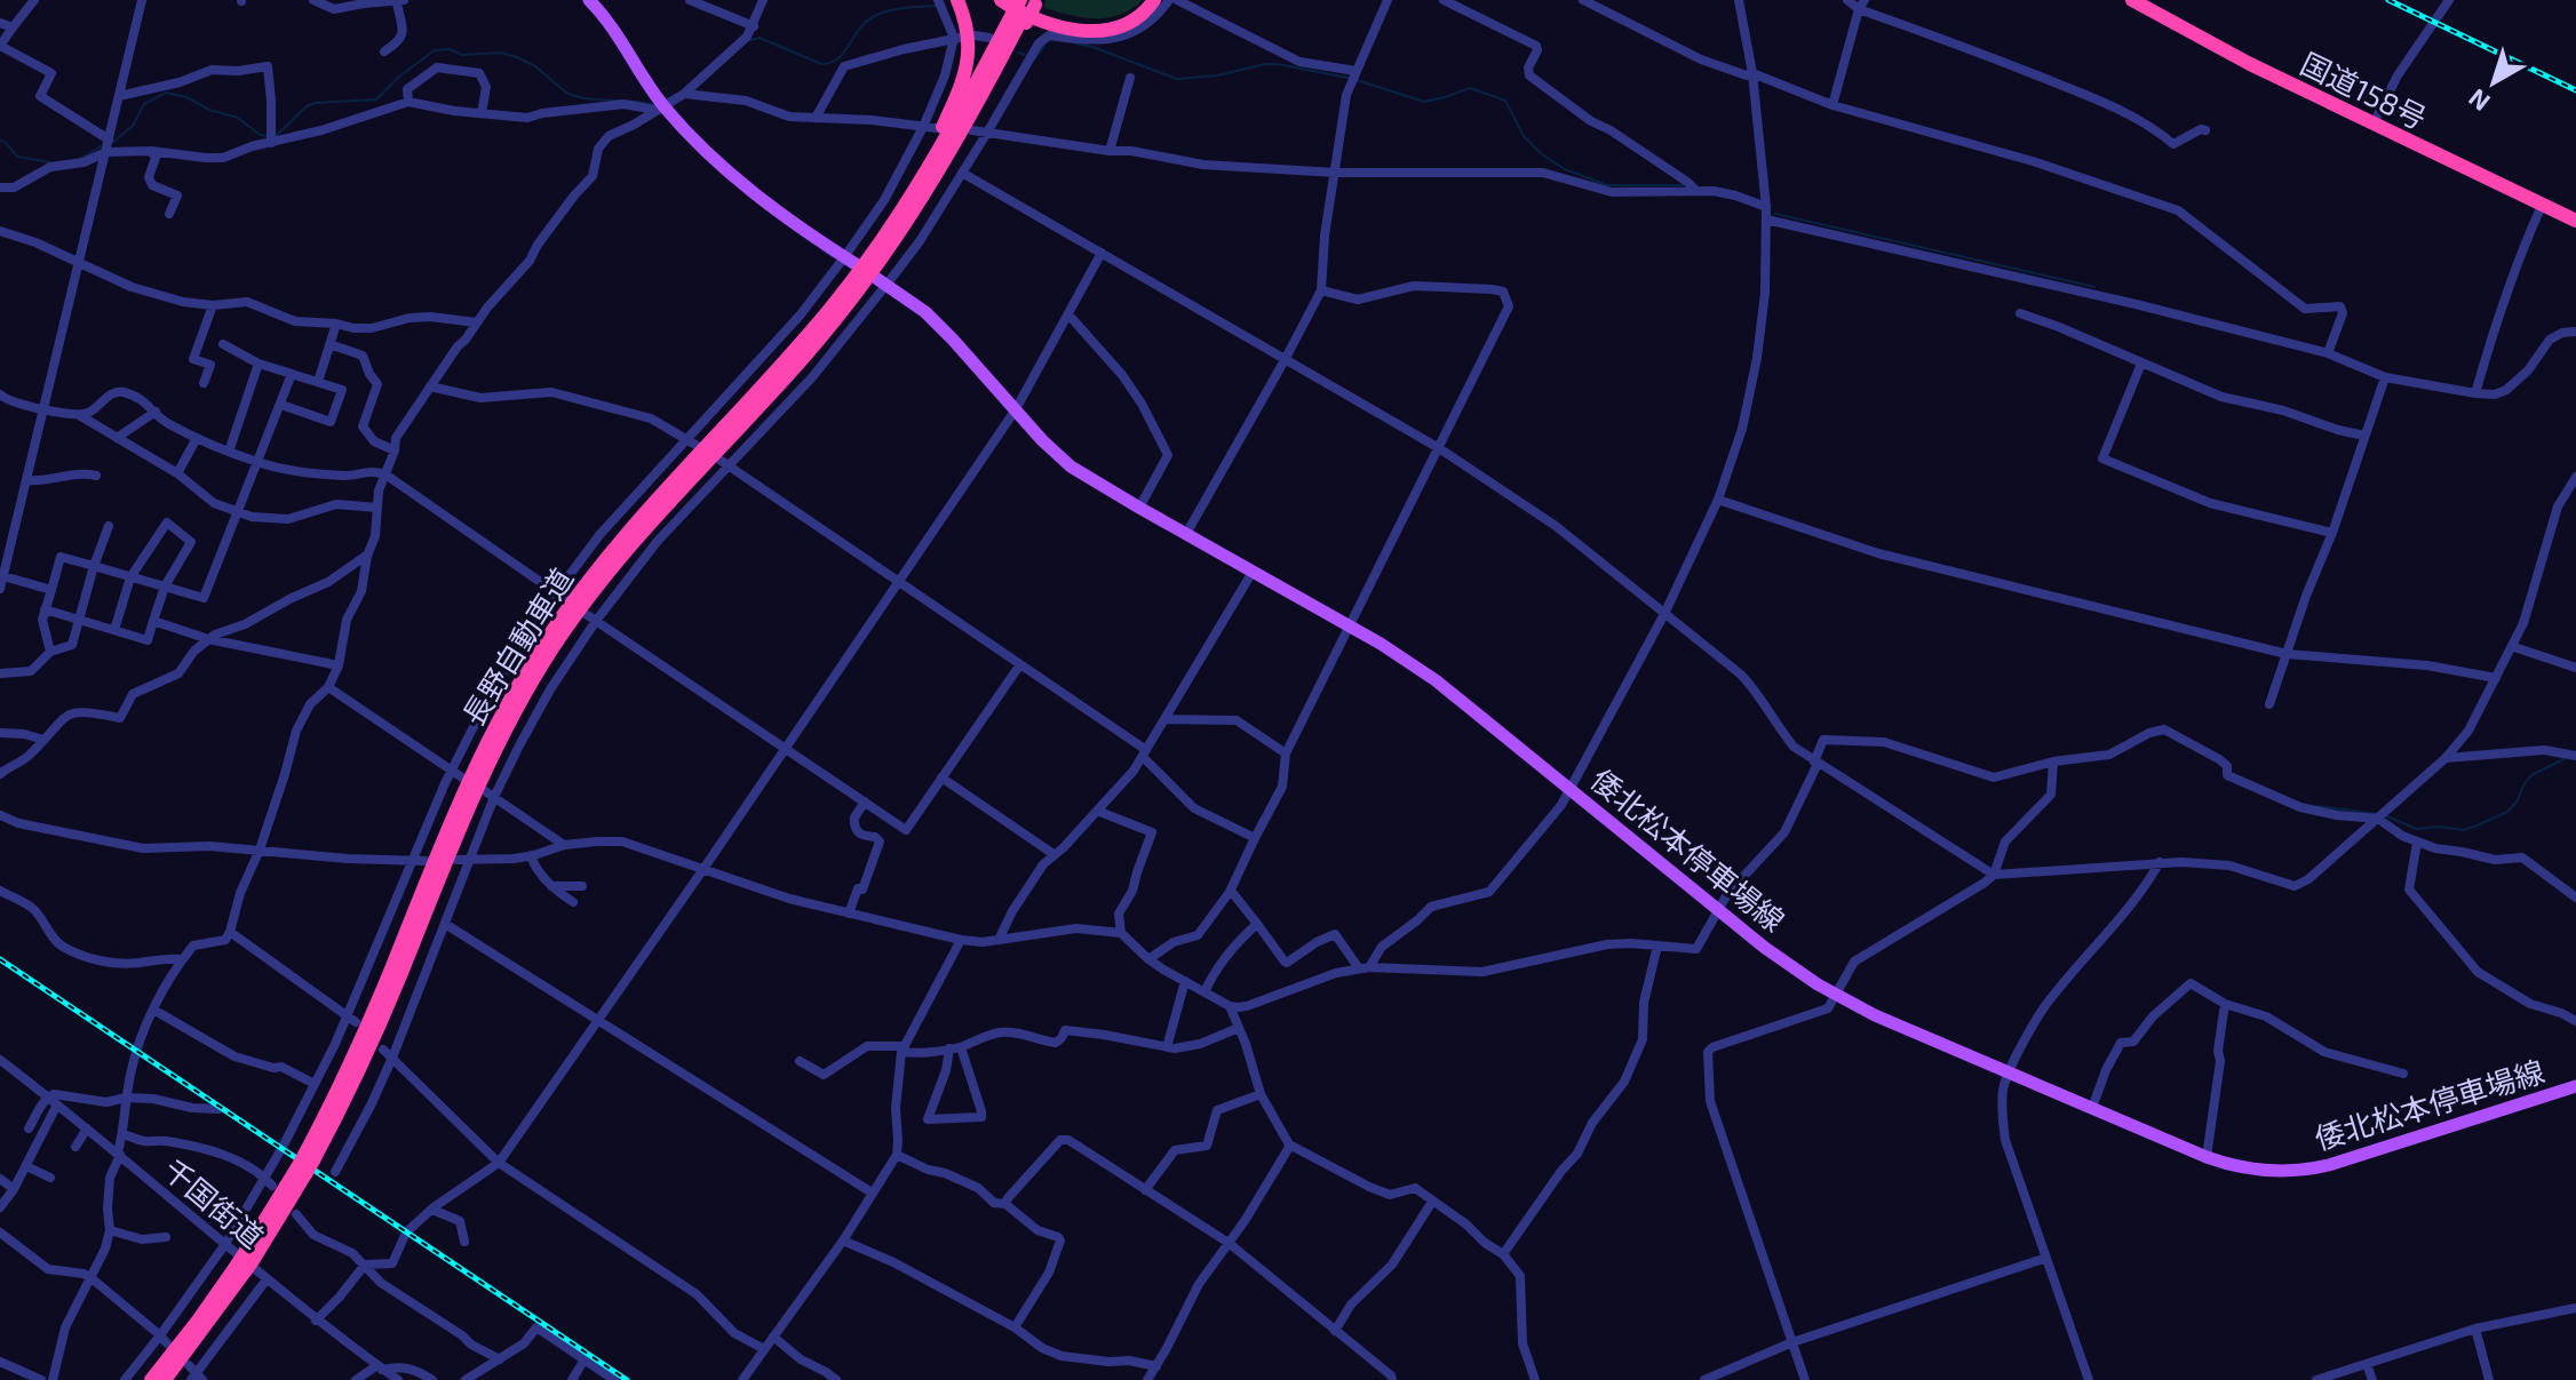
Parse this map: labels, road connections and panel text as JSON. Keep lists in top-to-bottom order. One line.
{"streets":{"highway":["国道158号","長野自動車道"],"main road":["倭北松本停車場線"],"street":["千国街道"]},"north":"bottom left"}
